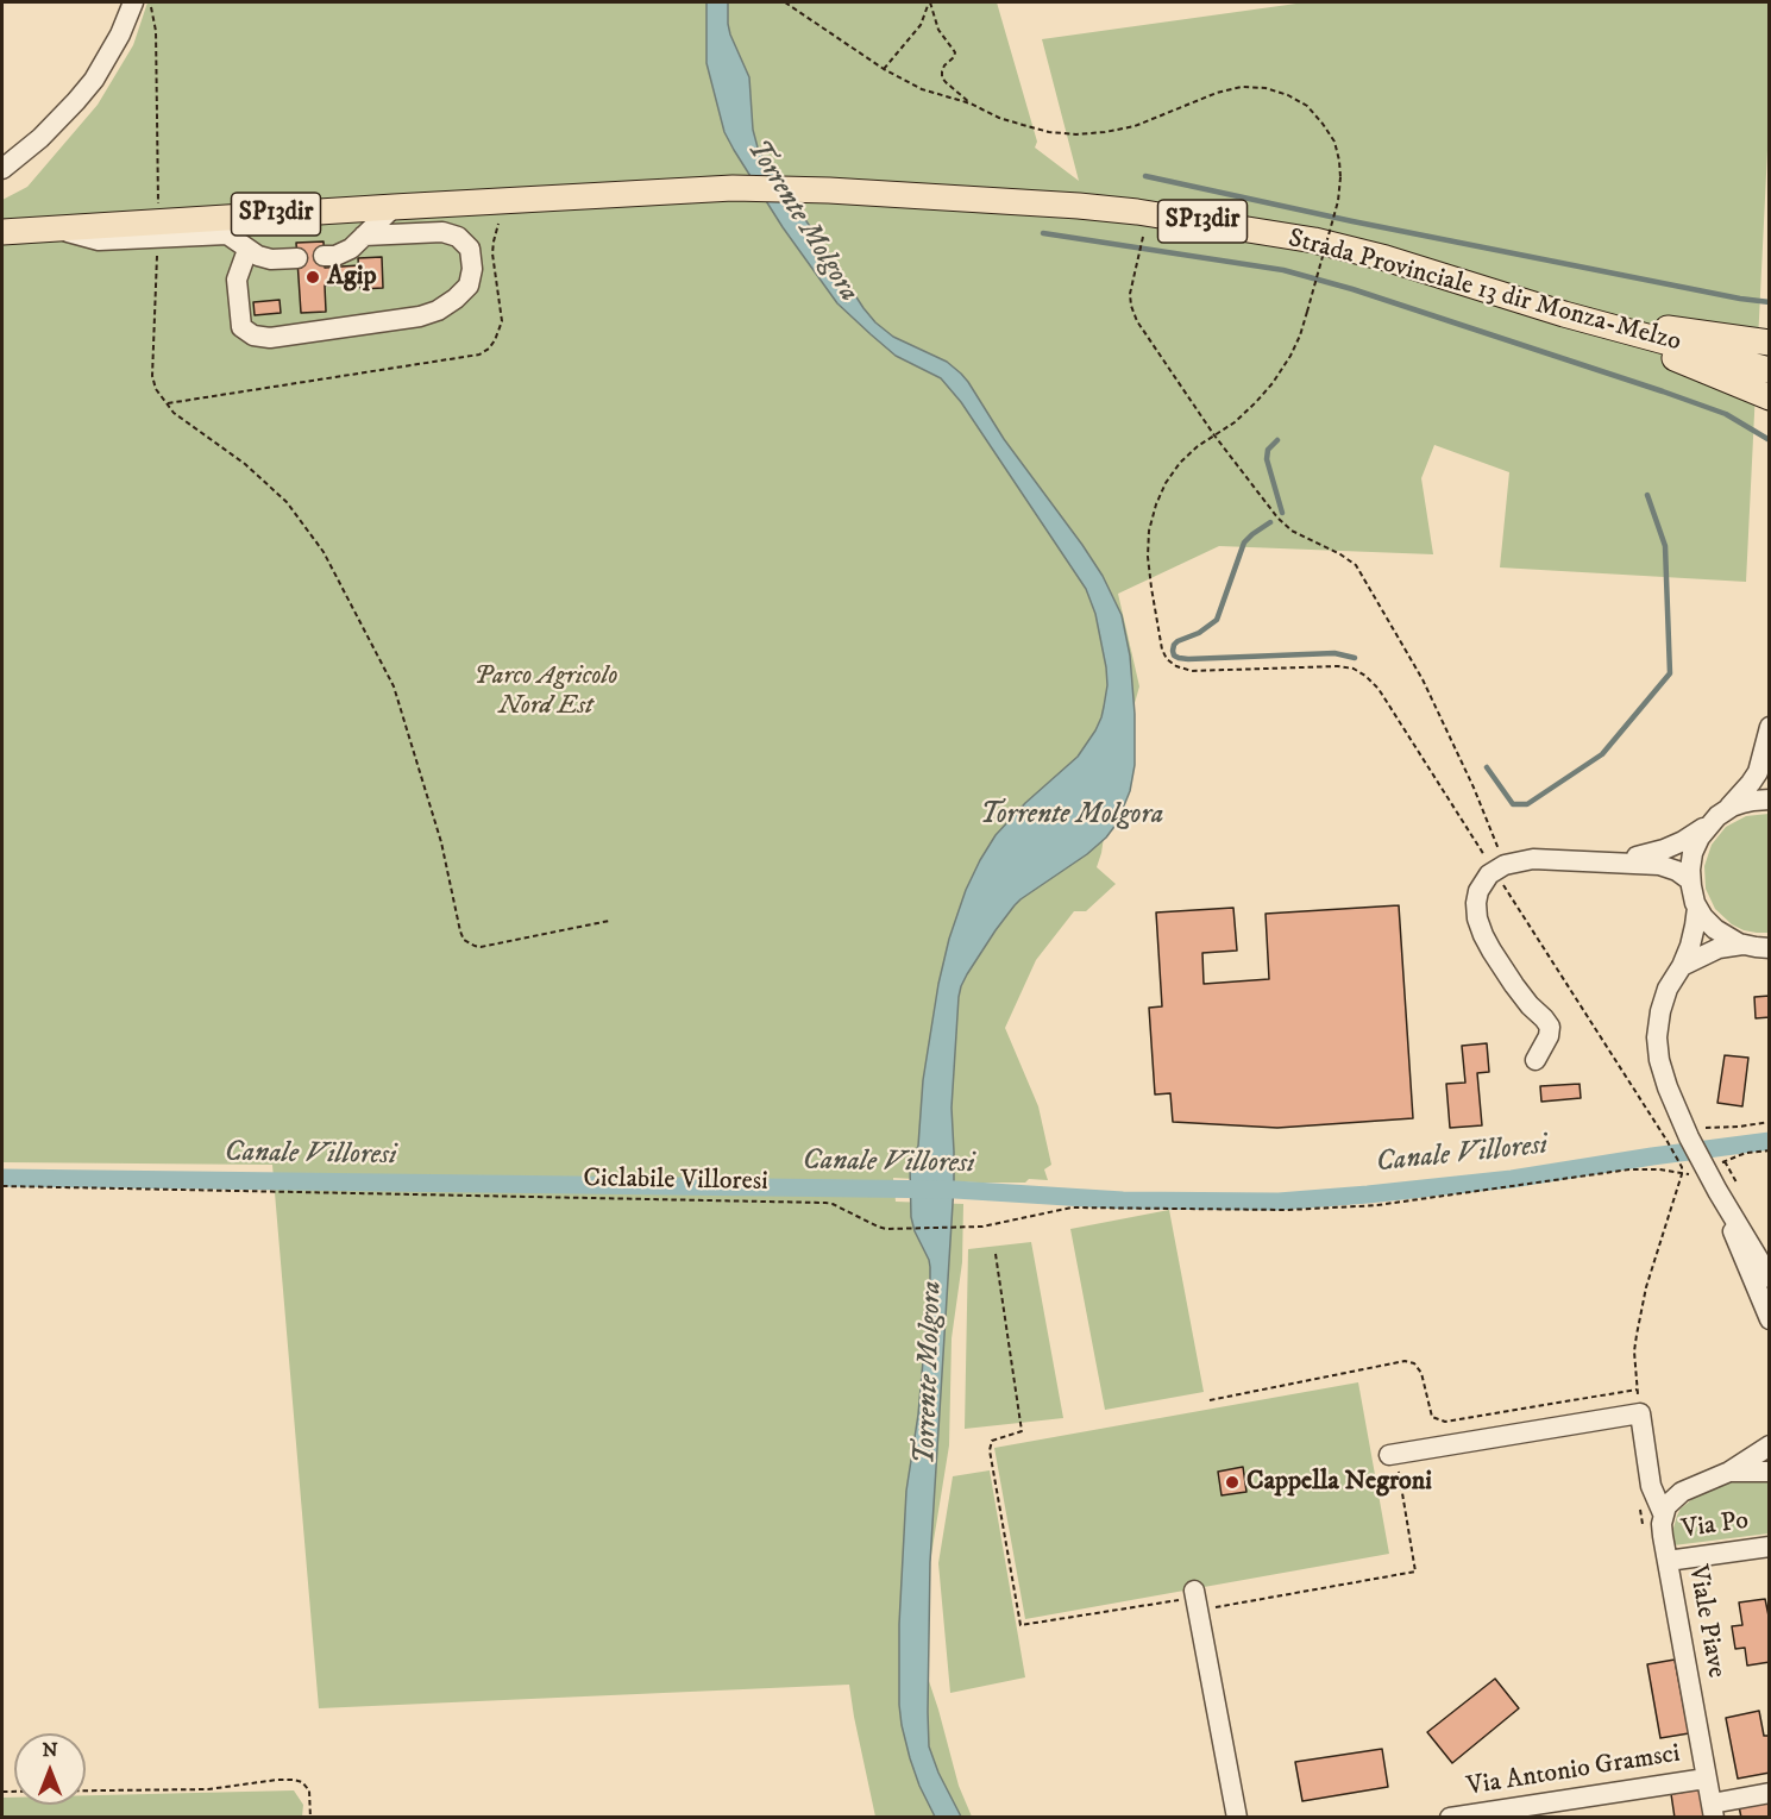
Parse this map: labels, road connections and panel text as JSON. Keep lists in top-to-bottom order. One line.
{"streets":{"main road":["SP13dir","Strada Provinciale 13 dir Monza-Melzo"],"street":["Via Po","Viale Piave","Via Antonio Gramsci"],"path":["Ciclabile Villoresi"]},"crossings":[["SP13dir","Strada Provinciale 13 dir Monza-Melzo"],["Via Po","Viale Piave"],["Viale Piave","Via Antonio Gramsci"]],"water":["Torrente Molgora","Canale Villoresi"],"parks":["Parco Agricolo Nord Est"],"places":["Agip","Cappella Negroni"],"north":"top"}
